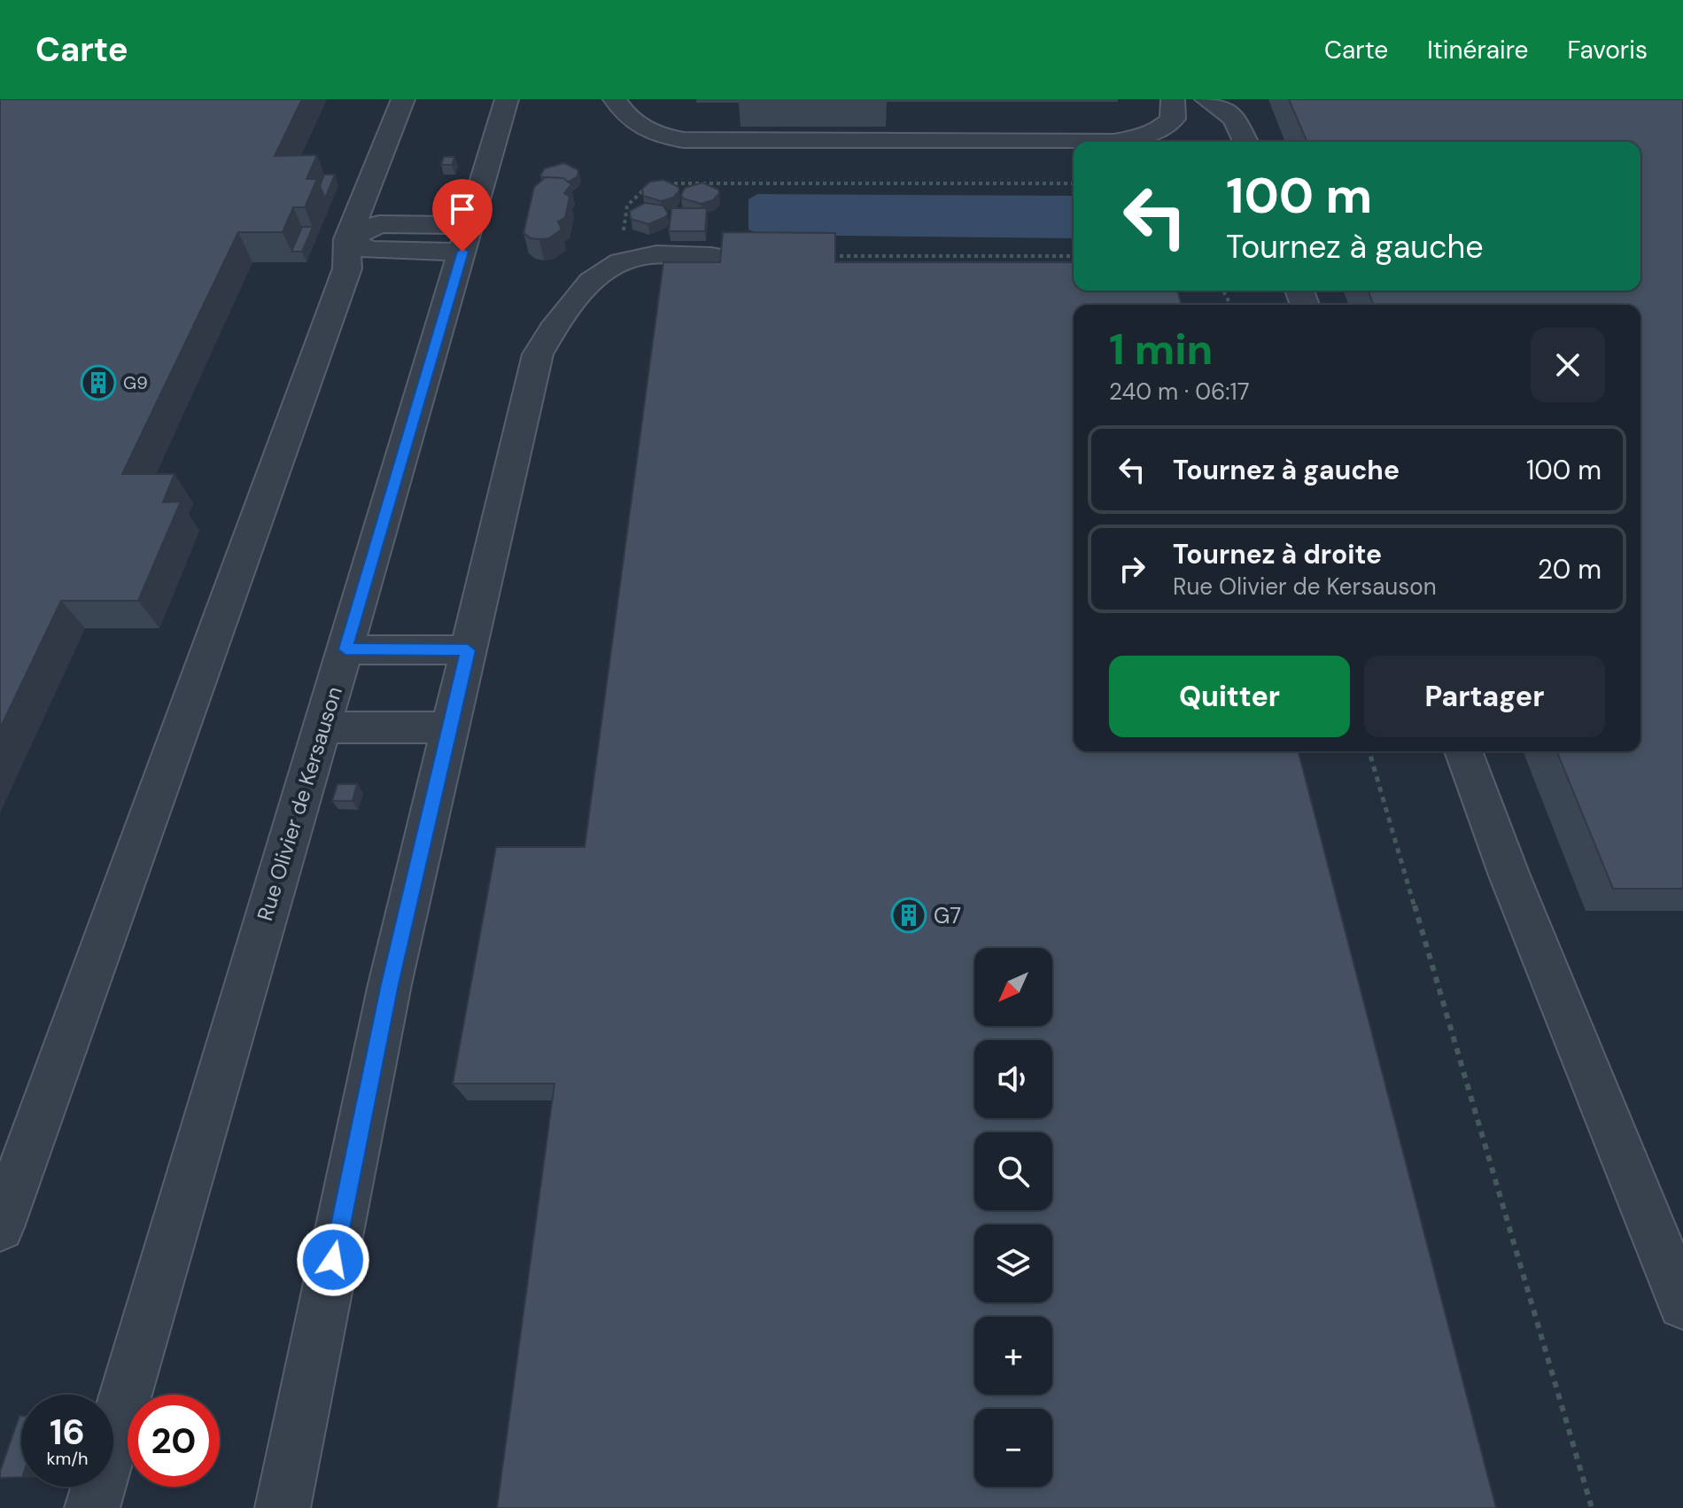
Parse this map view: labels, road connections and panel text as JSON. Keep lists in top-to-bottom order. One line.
{"streets":{"street":["Rue Olivier de Kersauson"]},"places":{"building":["G9","G7"]},"north":"bottom left","page":{"header":"Carte","nav":["Carte","Itinéraire","Favoris"],"turn":["100 m","Tournez à gauche"],"heading":["1 min","240 m · 06:17"],"list":[{"name":"Tournez à gauche","value":"100 m"},{"name":"Tournez à droite","note":"Rue Olivier de Kersauson","value":"20 m"}],"buttons":["Quitter","Partager"],"map_buttons":["+","−"],"speed":"16 km/h","limit":"20"}}
